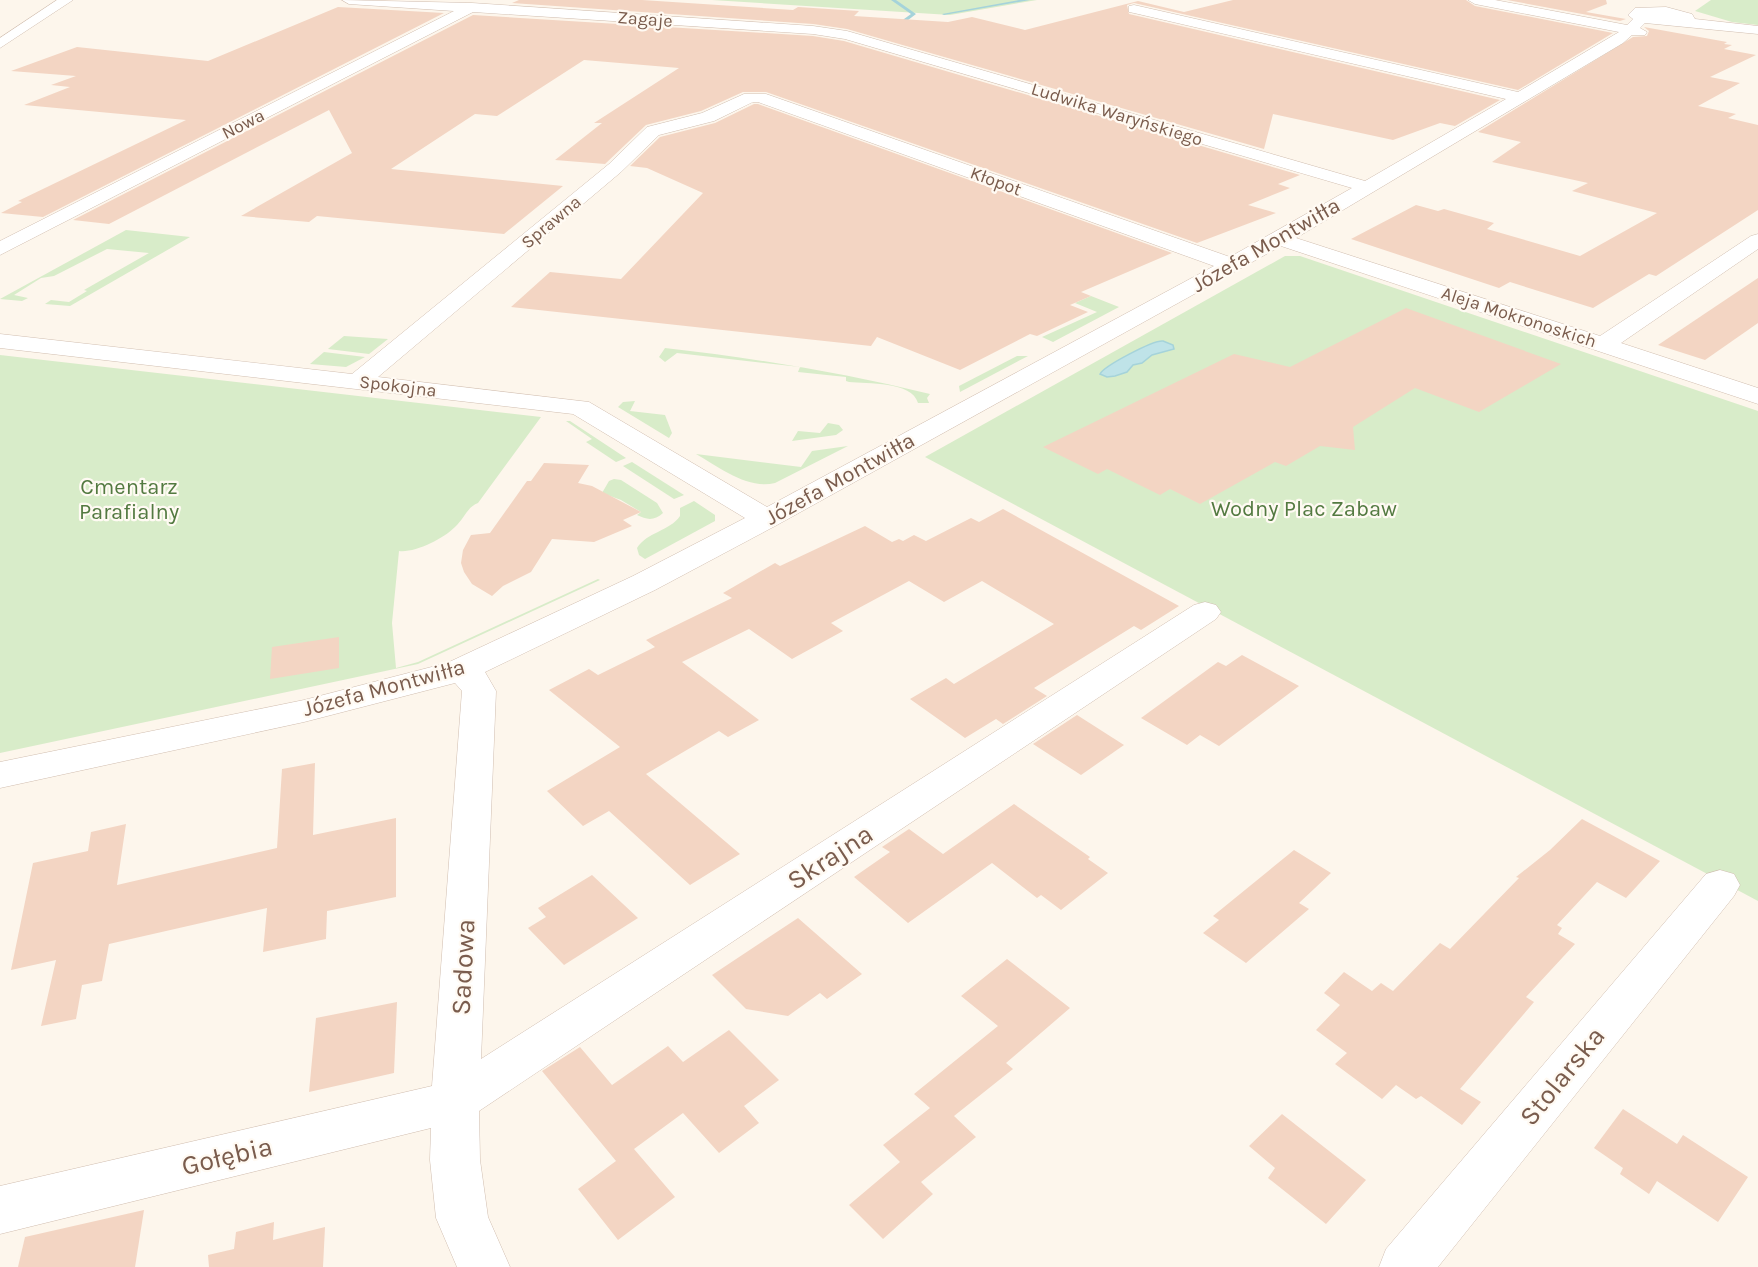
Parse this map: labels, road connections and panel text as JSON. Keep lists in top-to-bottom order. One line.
{"streets":{"street":["Zagaje","Ludwika Waryńskiego","Nowa","Kłopot","Sprawna","Józefa Montwiłła","Aleja Mokronoskich","Spokojna","Skrajna","Sadowa","Stolarska","Gołębia"]},"crossings":[["Zagaje","Ludwika Waryńskiego"],["Zagaje","Nowa"],["Ludwika Waryńskiego","Józefa Montwiłła"],["Kłopot","Sprawna"],["Kłopot","Józefa Montwiłła"],["Sprawna","Spokojna"],["Józefa Montwiłła","Aleja Mokronoskich"],["Józefa Montwiłła","Spokojna"],["Józefa Montwiłła","Sadowa"],["Skrajna","Sadowa"],["Skrajna","Gołębia"],["Sadowa","Gołębia"]],"parks":["Cmentarz Parafialny","Wodny Plac Zabaw"]}
